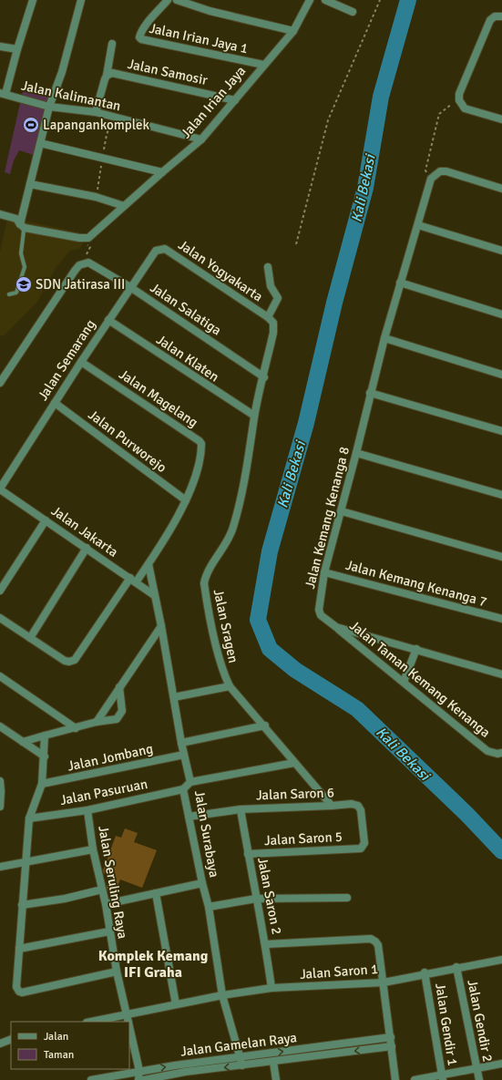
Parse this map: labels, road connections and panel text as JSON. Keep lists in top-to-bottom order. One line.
{"streets":{"street":["Jalan Irian Jaya 1","Jalan Samosir","Jalan Kalimantan","Jalan Irian Jaya","Jalan Yogyakarta","Jalan Salatiga","Jalan Klaten","Jalan Semarang","Jalan Magelang","Jalan Purworejo","Jalan Kemang Kenanga 8","Jalan Jakarta","Jalan Kemang Kenanga 7","Jalan Sragen","Jalan Taman Kemang Kenanga","Jalan Jombang","Jalan Pasuruan","Jalan Saron 6","Jalan Surabaya","Jalan Saron 5","Jalan Seruling Raya","Jalan Saron 2","Jalan Saron 1","Jalan Gendir 2","Jalan Gendir 1","Jalan Gamelan Raya"]},"crossings":[["Jalan Irian Jaya 1","Jalan Irian Jaya"],["Jalan Samosir","Jalan Kalimantan"],["Jalan Samosir","Jalan Irian Jaya"],["Jalan Kalimantan","Jalan Irian Jaya"],["Jalan Yogyakarta","Jalan Semarang"],["Jalan Yogyakarta","Jalan Sragen"],["Jalan Salatiga","Jalan Semarang"],["Jalan Salatiga","Jalan Sragen"],["Jalan Klaten","Jalan Semarang"],["Jalan Klaten","Jalan Sragen"],["Jalan Semarang","Jalan Magelang"],["Jalan Semarang","Jalan Purworejo"],["Jalan Semarang","Jalan Jakarta"],["Jalan Magelang","Jalan Purworejo"],["Jalan Magelang","Jalan Jakarta"],["Jalan Magelang","Jalan Surabaya"],["Jalan Kemang Kenanga 8","Jalan Kemang Kenanga 7"],["Jalan Kemang Kenanga 8","Jalan Taman Kemang Kenanga"],["Jalan Jakarta","Jalan Surabaya"],["Jalan Sragen","Jalan Saron 6"],["Jalan Jombang","Jalan Surabaya"],["Jalan Pasuruan","Jalan Surabaya"],["Jalan Pasuruan","Jalan Seruling Raya"],["Jalan Saron 6","Jalan Surabaya"],["Jalan Saron 6","Jalan Saron 5"],["Jalan Saron 6","Jalan Saron 2"],["Jalan Surabaya","Jalan Saron 1"],["Jalan Surabaya","Jalan Gamelan Raya"],["Jalan Saron 5","Jalan Saron 2"],["Jalan Seruling Raya","Jalan Saron 1"],["Jalan Seruling Raya","Jalan Gamelan Raya"],["Jalan Saron 2","Jalan Saron 1"],["Jalan Saron 1","Jalan Gendir 2"],["Jalan Saron 1","Jalan Gendir 1"]],"districts":["Komplek Kemang IFI Graha"],"water":["Kali Bekasi"],"places":{"sports":["Lapangankomplek"],"school or university":["SDN Jatirasa III"]},"legend":["Jalan","Taman"]}
